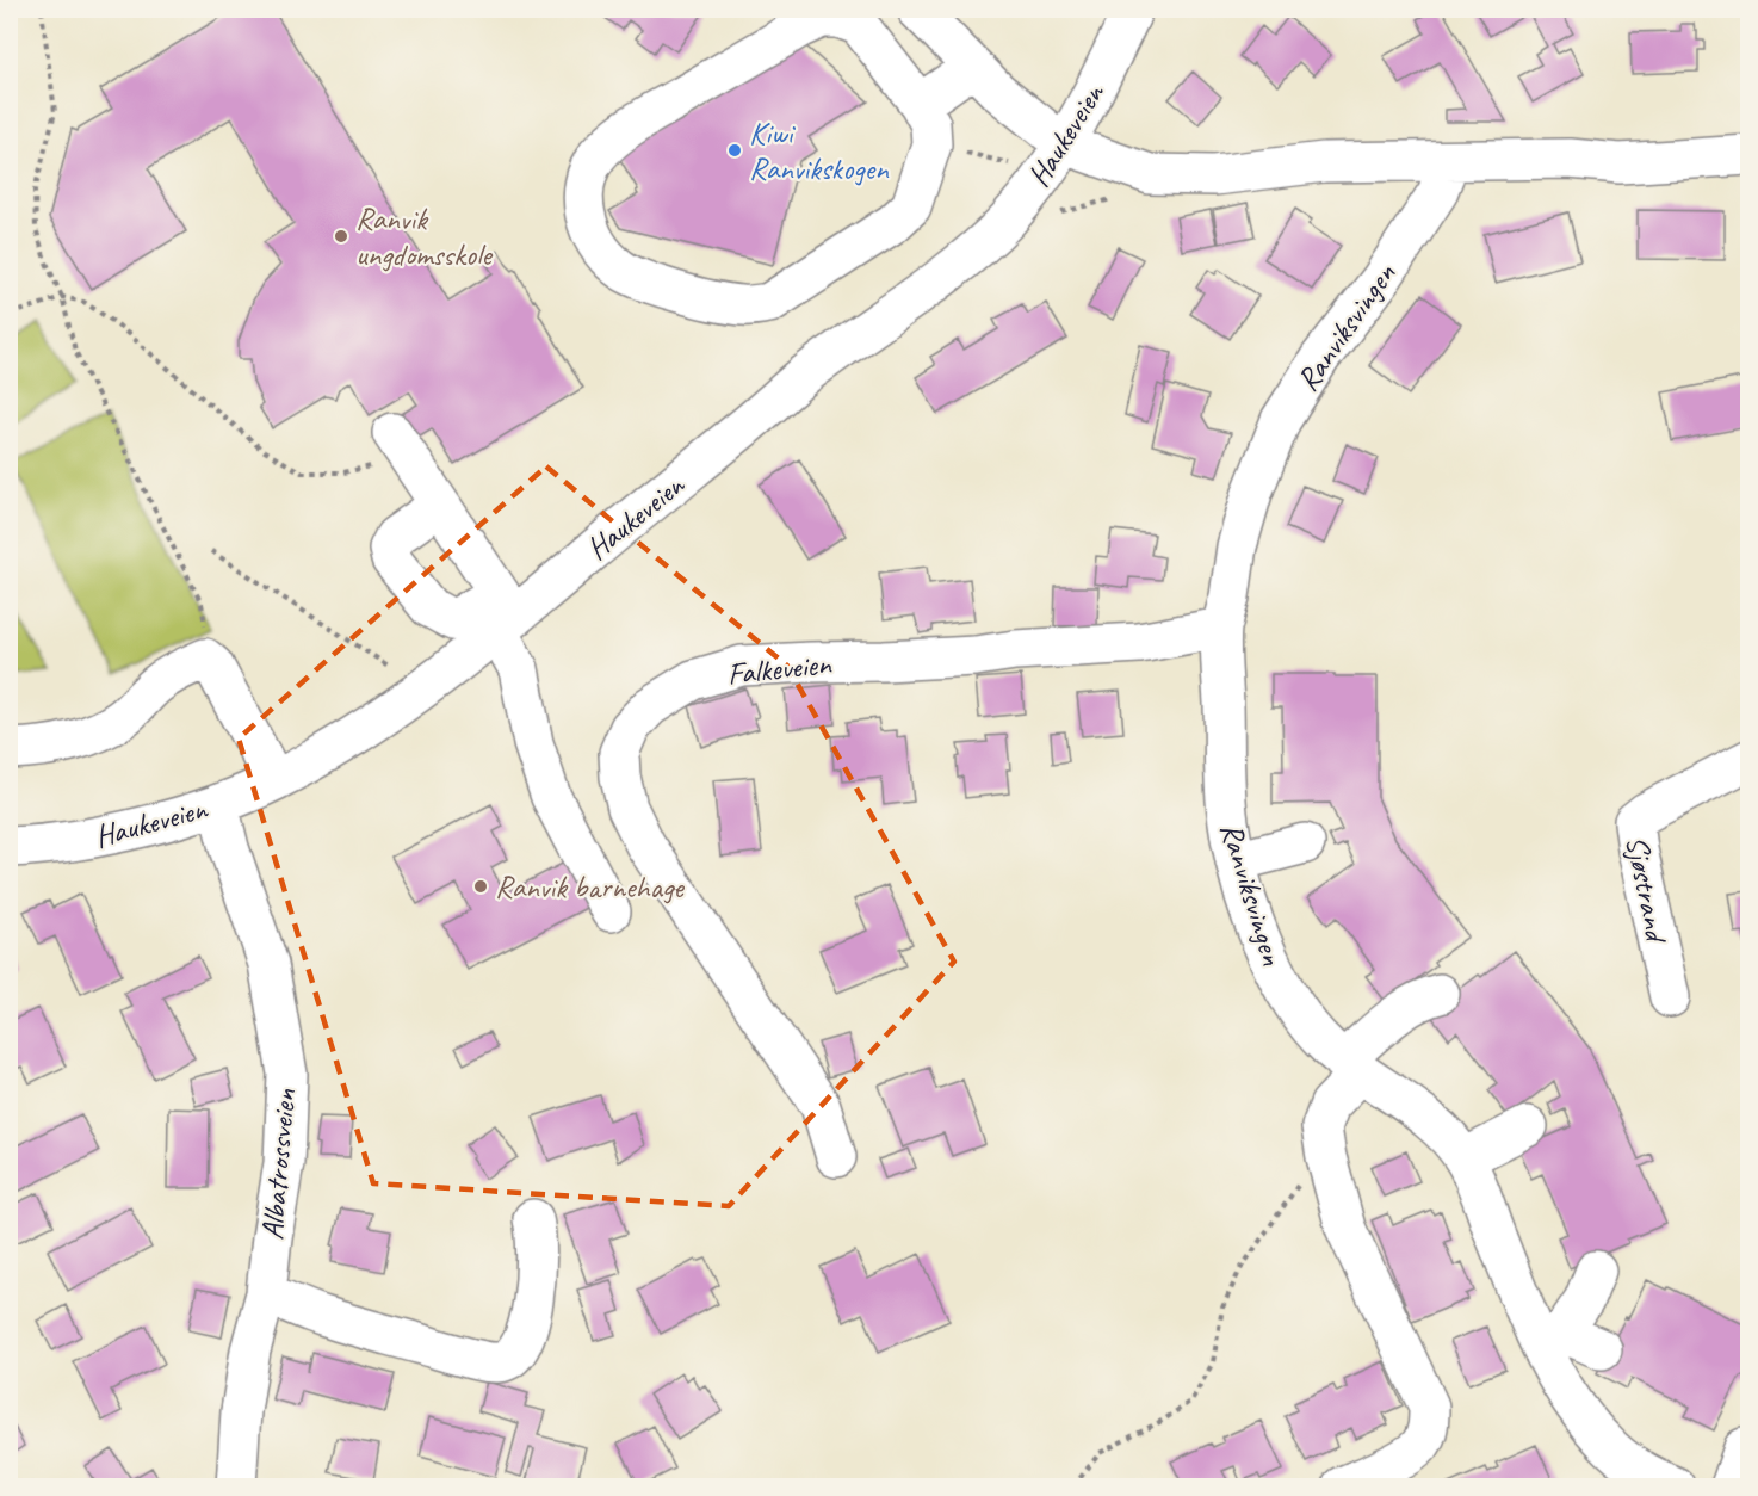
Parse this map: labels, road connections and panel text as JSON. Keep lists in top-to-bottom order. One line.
{"streets":{"street":["Haukeveien","Ranviksvingen","Falkeveien","Sjøstrand","Albatrossveien"]},"crossings":[["Haukeveien","Albatrossveien"],["Ranviksvingen","Falkeveien"]],"places":["Kiwi Ranvikskogen","Ranvik ungdomsskole","Ranvik barnehage"]}
